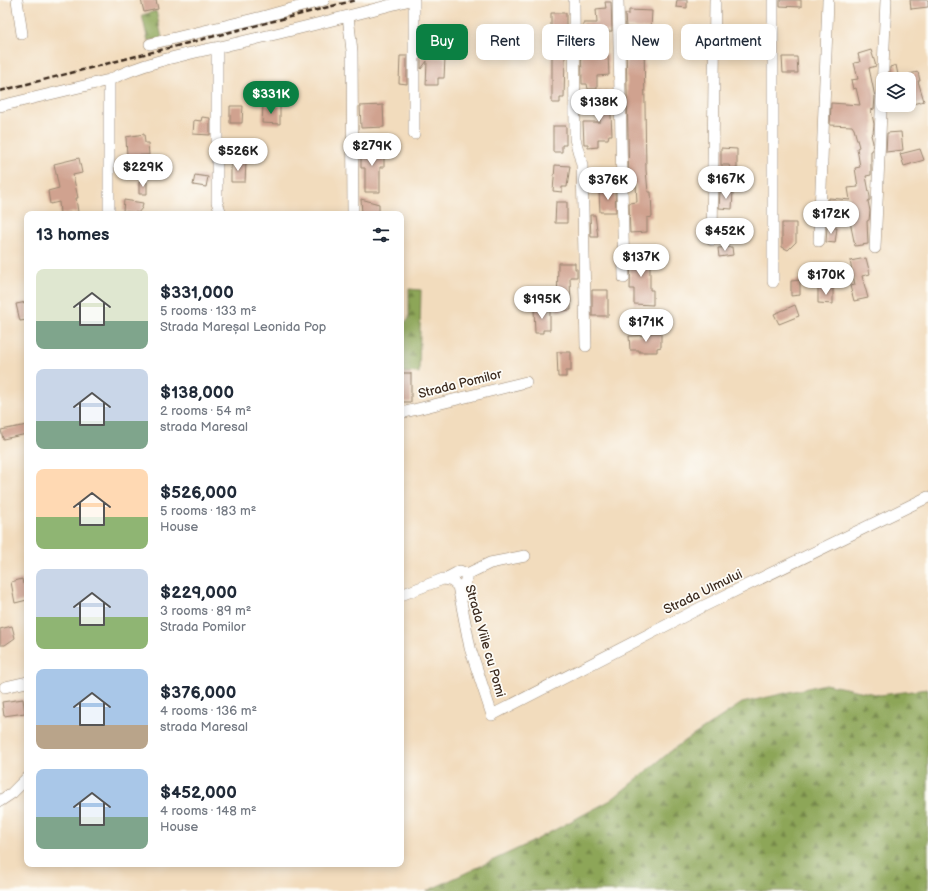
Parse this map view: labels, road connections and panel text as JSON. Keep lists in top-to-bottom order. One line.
{"streets":{"street":["Strada Pomilor","Strada Ulmului","Strada Viile cu Pomi"]},"crossings":[["Strada Ulmului","Strada Viile cu Pomi"]],"page":{"chip":["Buy","Rent","Filters","New","Apartment"],"price":["$331K","$138K","$279K","$526K","$229K","$167K","$376K","$172K","$452K","$137K","$170K","$195K","$171K"],"heading":"13 homes","list":[{"name":"$331,000","note":"5 rooms · 133 m² · Strada Mareșal Leonida Pop"},{"name":"$138,000","note":"2 rooms · 54 m² · strada Maresal"},{"name":"$526,000","note":"5 rooms · 183 m² · House"},{"name":"$229,000","note":"3 rooms · 89 m² · Strada Pomilor"},{"name":"$376,000","note":"4 rooms · 136 m² · strada Maresal"},{"name":"$452,000","note":"4 rooms · 148 m² · House"}]}}
